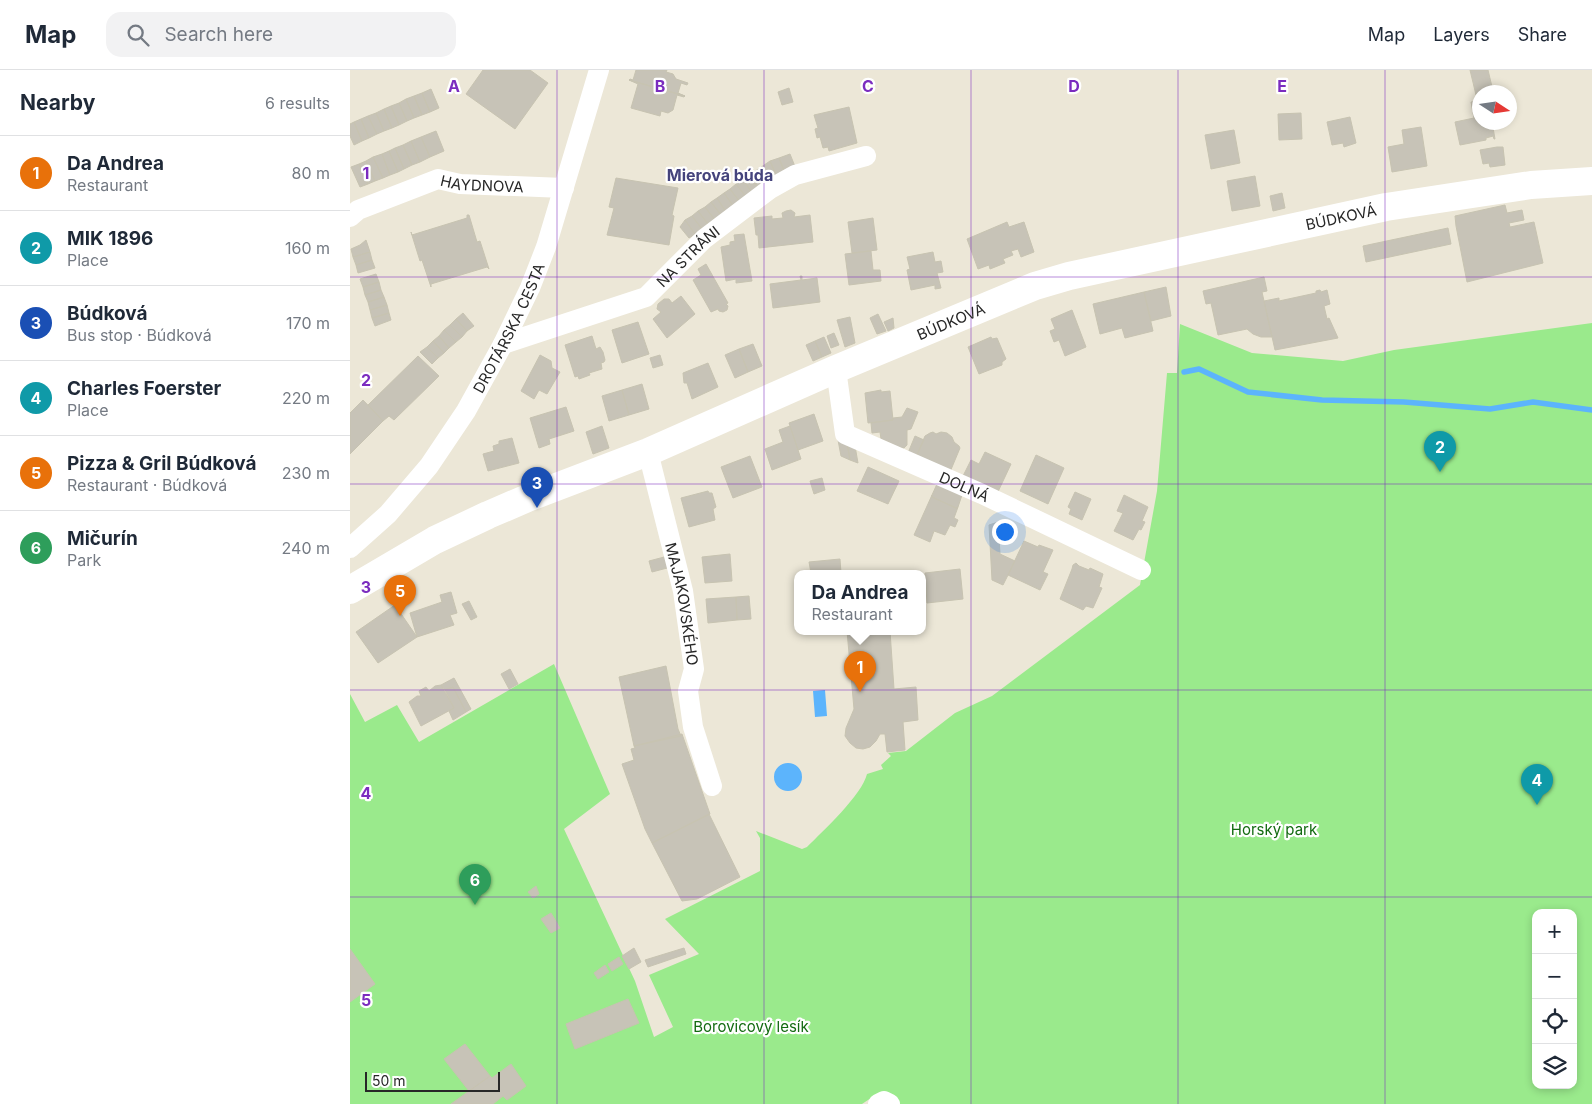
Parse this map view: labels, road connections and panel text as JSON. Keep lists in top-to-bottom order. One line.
{"streets":{"street":["HAYDNOVA","BÚDKOVÁ","NA STRÁNI","DROTÁRSKA CESTA","DOLNÁ","MAJAKOVSKÉHO"]},"crossings":[["HAYDNOVA","DROTÁRSKA CESTA"],["BÚDKOVÁ","DOLNÁ"],["BÚDKOVÁ","MAJAKOVSKÉHO"],["NA STRÁNI","DROTÁRSKA CESTA"]],"districts":["Mierová búda"],"parks":["Horský park","Borovicový lesík"],"scale_bar":"50 m","north":"right","page":{"header":"Map","search":"Search here","nav":["Map","Layers","Share"],"heading":["Nearby","6 results"],"list":[{"mark":"1","name":"Da Andrea","note":"Restaurant","value":"80 m"},{"mark":"2","name":"MIK 1896","note":"Place","value":"160 m"},{"mark":"3","name":"Búdková","note":"Bus stop · Búdková","value":"170 m"},{"mark":"4","name":"Charles Foerster","note":"Place","value":"220 m"},{"mark":"5","name":"Pizza & Gril Búdková","note":"Restaurant · Búdková","value":"230 m"},{"mark":"6","name":"Mičurín","note":"Park","value":"240 m"}],"pins":["2","3","5","1","4","6"],"popup":["Da Andrea","Restaurant"],"map_buttons":["+","−"],"scale":"50 m"},"grid":{"columns":["A","B","C","D","E"],"rows":["1","2","3","4","5"]}}
